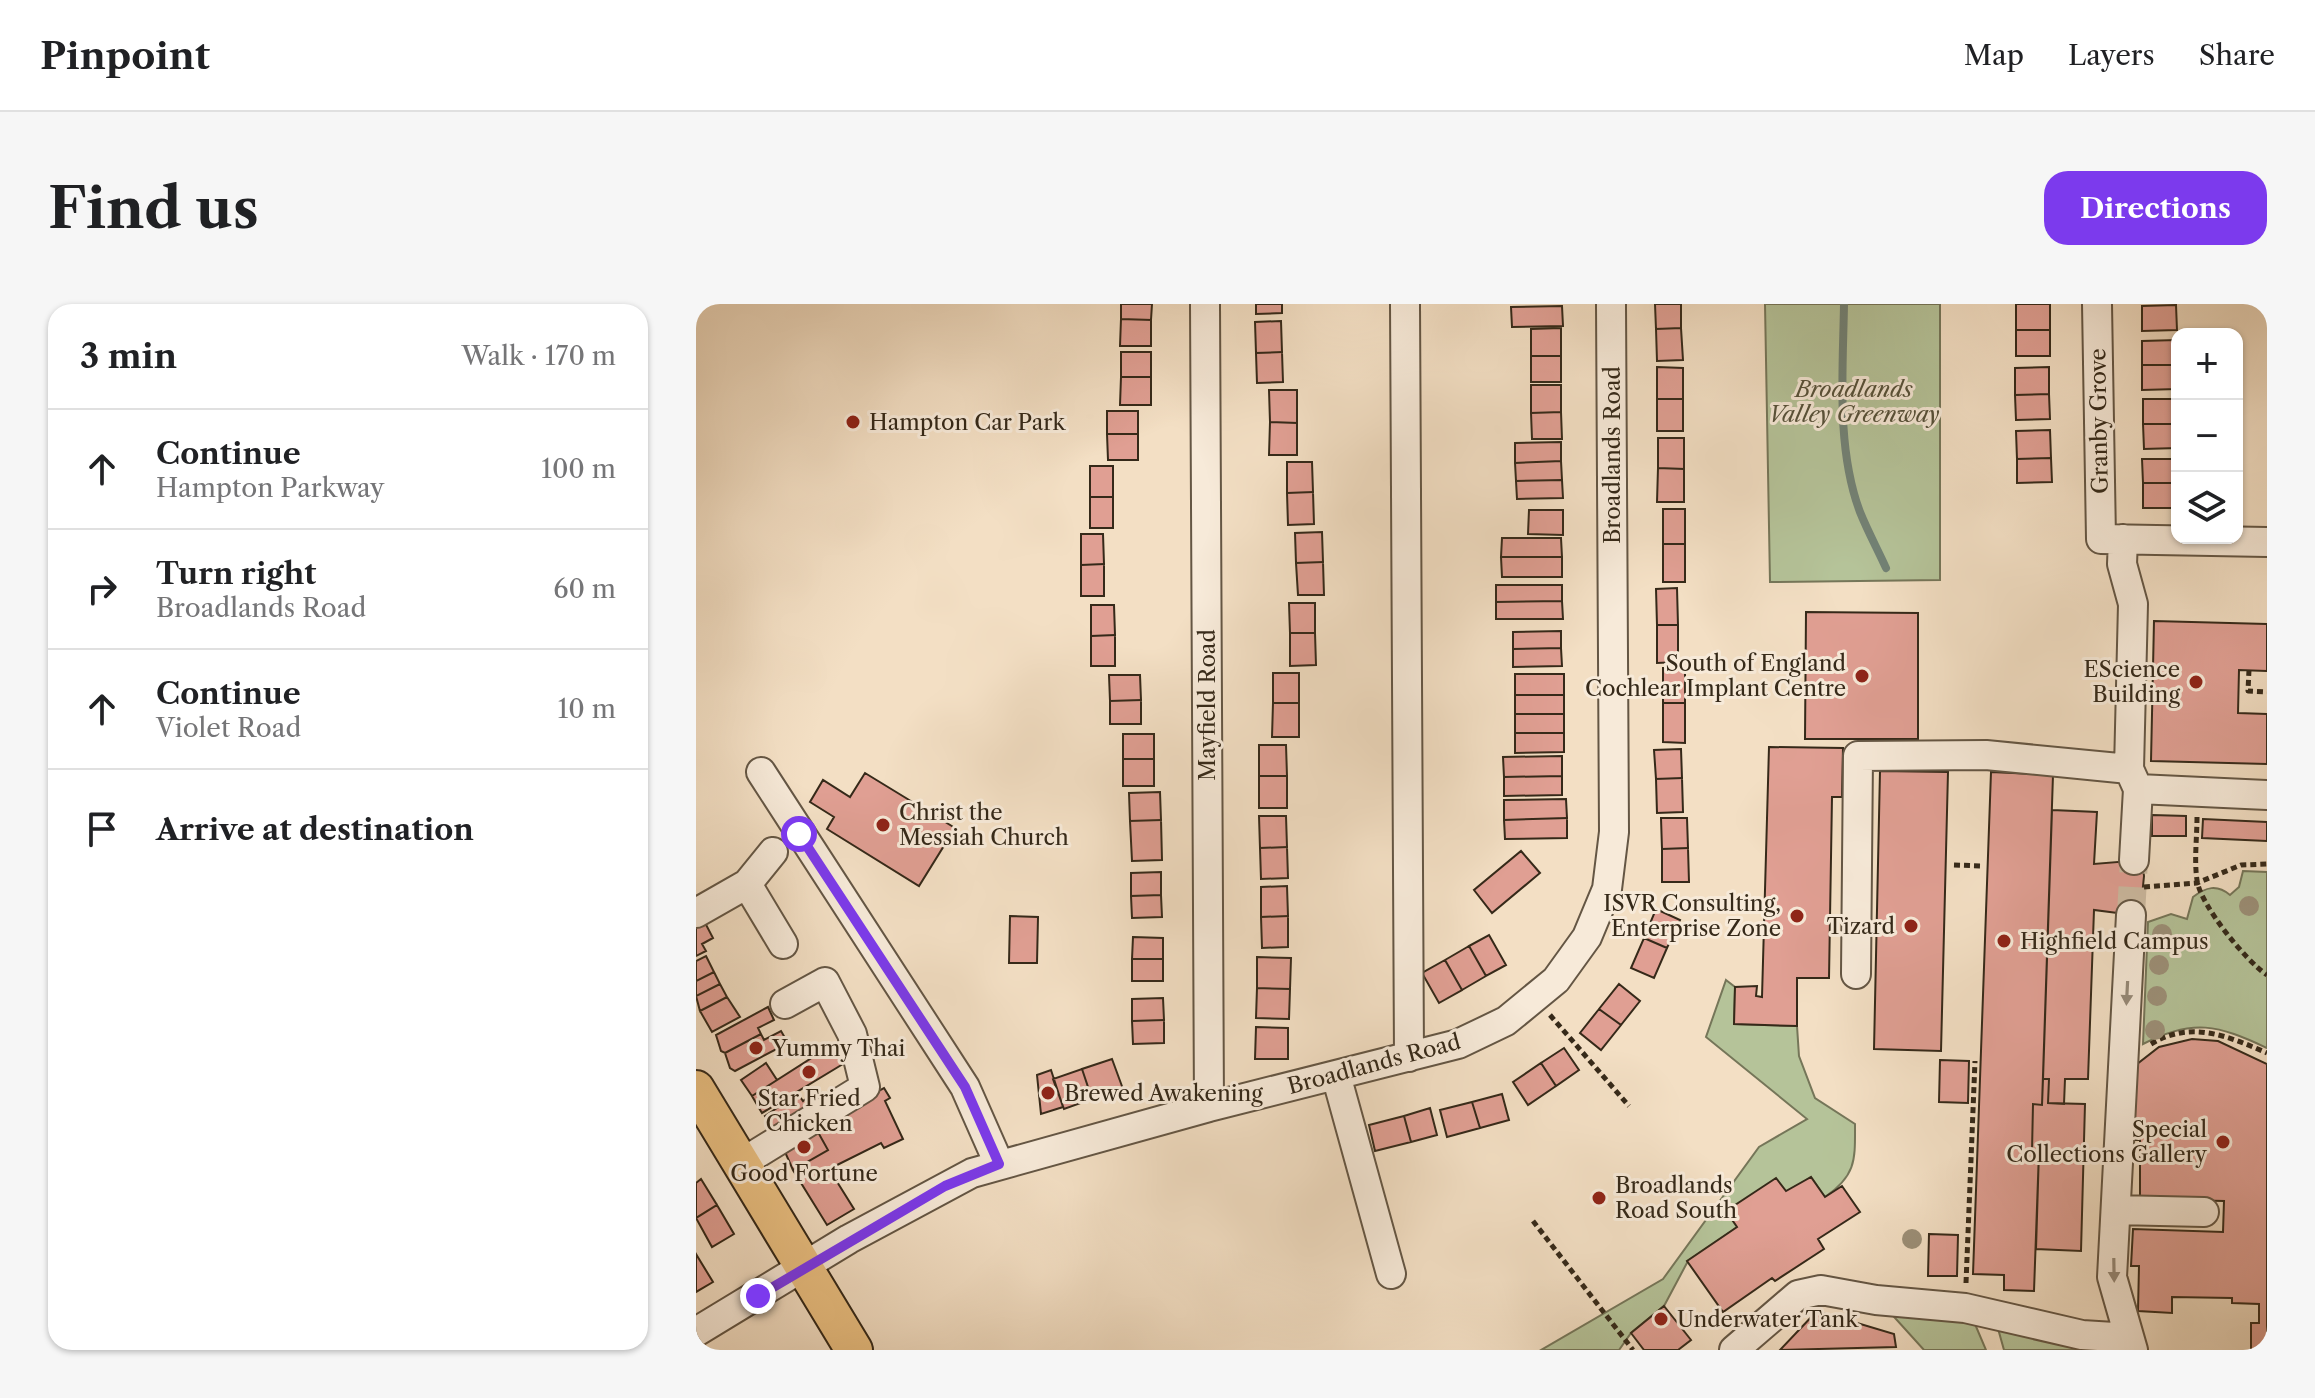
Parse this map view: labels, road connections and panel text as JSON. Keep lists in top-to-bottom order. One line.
{"streets":{"street":["Granby Grove","Broadlands Road","Mayfield Road"]},"crossings":[["Broadlands Road","Mayfield Road"]],"parks":["Broadlands Valley Greenway"],"places":["Hampton Car Park","South of England Cochlear Implant Centre","EScience Building","Christ the Messiah Church","ISVR Consulting, Enterprise Zone","Tizard","Highfield Campus","Yummy Thai","Star Fried Chicken","Brewed Awakening","Special Collections Gallery","Good Fortune","Broadlands Road South","Underwater Tank"],"page":{"header":"Pinpoint","nav":["Map","Layers","Share"],"buttons":"Directions","title":"Find us","heading":["3 min","Walk · 170 m"],"map_buttons":["+","−"],"list":[["Continue","Hampton Parkway","100 m"],["Turn right","Broadlands Road","60 m"],["Continue","Violet Road","10 m"],"Arrive at destination"]}}
